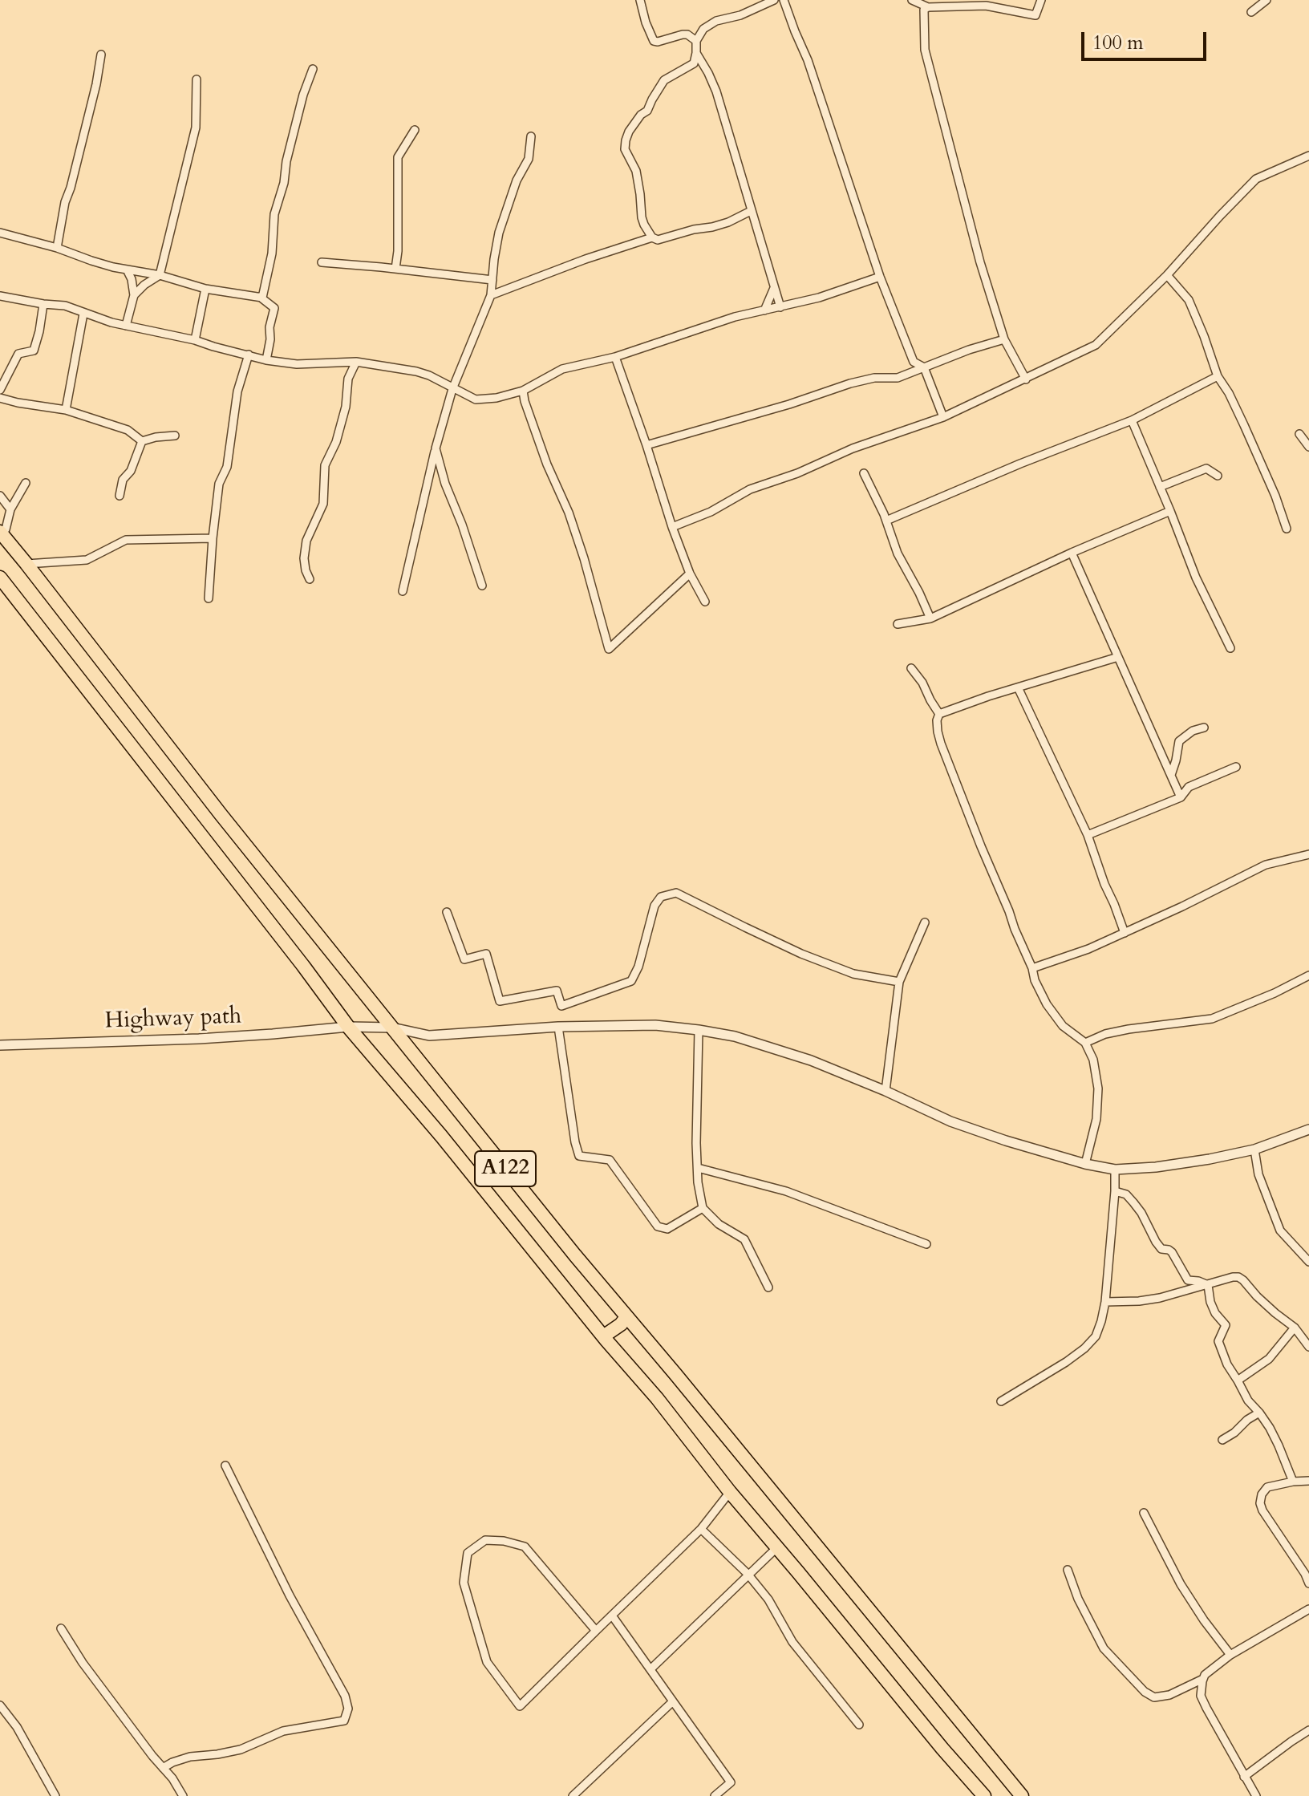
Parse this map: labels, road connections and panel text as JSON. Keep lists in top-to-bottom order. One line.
{"streets":{"highway":["A122"],"street":["Highway path"]},"crossings":[["Highway path","A122"]],"scale_bar":"100 m"}
